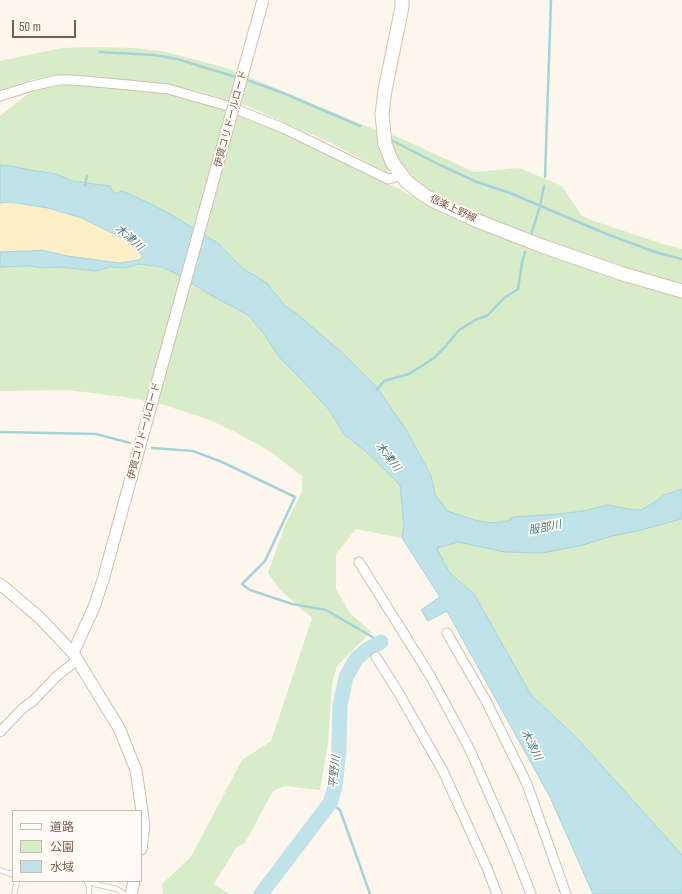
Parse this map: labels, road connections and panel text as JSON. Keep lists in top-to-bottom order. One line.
{"streets":{"main road":["信楽上野線"],"street":["伊賀コリドールロード"]},"water":["木津川","服部川","平野川"],"legend":["道路","公園","水域"],"scale_bar":"50 m"}
